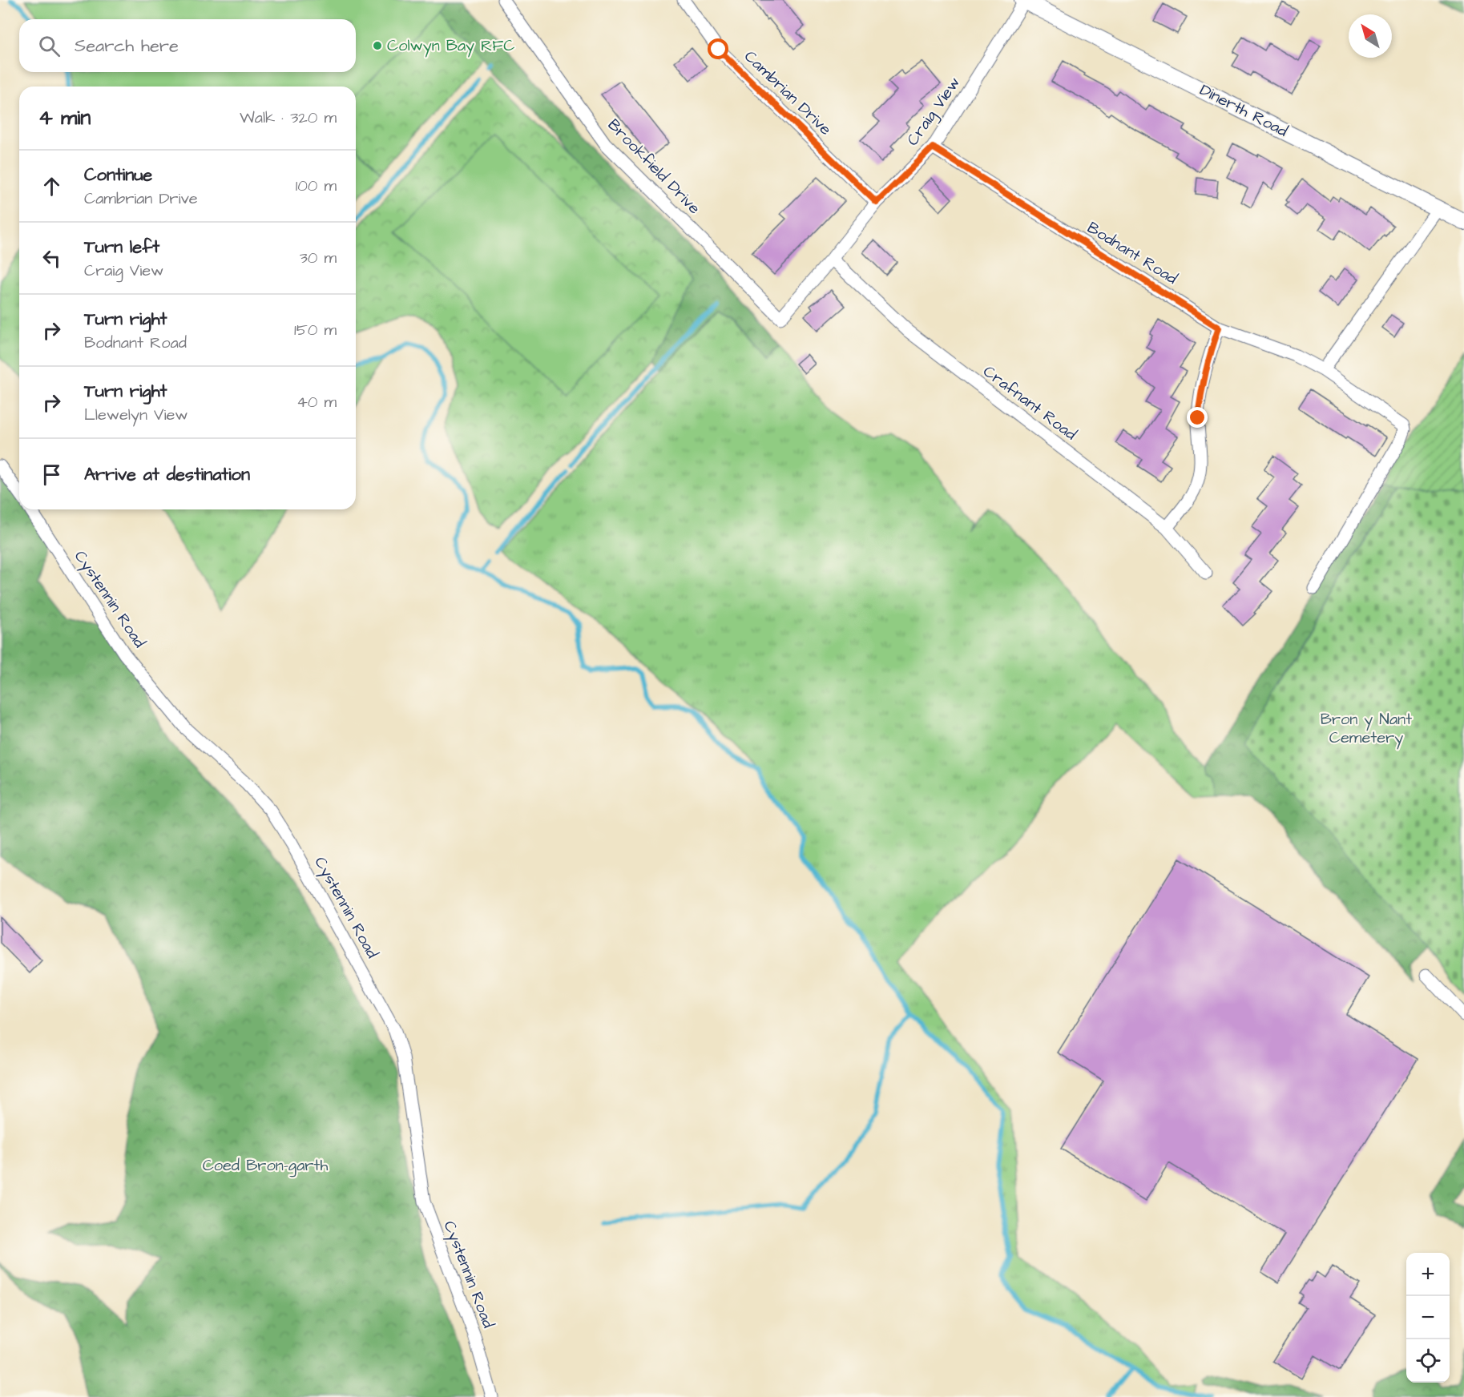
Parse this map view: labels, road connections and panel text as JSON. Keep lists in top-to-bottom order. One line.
{"streets":{"street":["Cambrian Drive","Dinerth Road","Craig View","Brookfield Drive","Bodnant Road","Crafnant Road","Cystennin Road"]},"crossings":[["Cambrian Drive","Craig View"],["Dinerth Road","Craig View"],["Craig View","Brookfield Drive"],["Craig View","Bodnant Road"],["Craig View","Crafnant Road"]],"parks":["Bron y Nant Cemetery","Coed Bron-garth"],"places":["Colwyn Bay RFC"],"north":"top left","page":{"search":"Search here","heading":["4 min","Walk · 320 m"],"list":[["Continue","Cambrian Drive","100 m"],["Turn left","Craig View","30 m"],["Turn right","Bodnant Road","150 m"],["Turn right","Llewelyn View","40 m"],"Arrive at destination"],"map_buttons":["+","−"]}}
